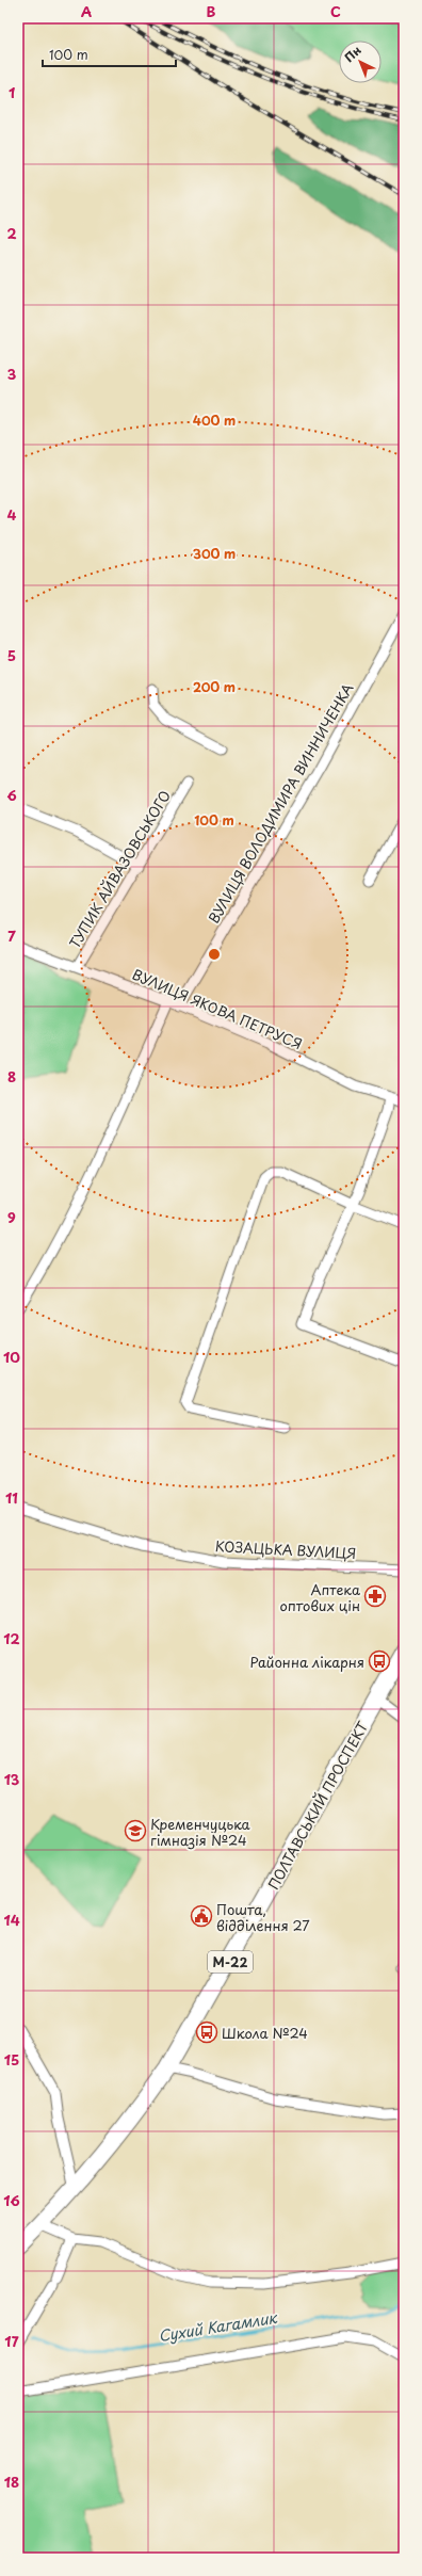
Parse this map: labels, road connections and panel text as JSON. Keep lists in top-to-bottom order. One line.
{"streets":{"highway":["ПОЛТАВСЬКИЙ ПРОСПЕКТ","М-22"],"street":["ВУЛИЦЯ ВОЛОДИМИРА ВИННИЧЕНКА","ТУПИК АЙВАЗОВСЬКОГО","ВУЛИЦЯ ЯКОВА ПЕТРУСЯ","КОЗАЦЬКА ВУЛИЦЯ"]},"crossings":[["ВУЛИЦЯ ВОЛОДИМИРА ВИННИЧЕНКА","ВУЛИЦЯ ЯКОВА ПЕТРУСЯ"],["ТУПИК АЙВАЗОВСЬКОГО","ВУЛИЦЯ ЯКОВА ПЕТРУСЯ"]],"water":["Сухий Кагамлик"],"places":{"pharmacy":["Аптека оптових цін"],"bus stop":["Районна лікарня","Школа №24"],"school or university":["Кременчуцька гімназія №24"],"public building":["Пошта, відділення 27"]},"scale_bar":"100 m","north":"top left","grid":{"columns":["A","B","C"],"rows":["1","2","3","4","5","6","7","8","9","10","11","12","13","14","15","16","17","18"]},"rings":["400 m","300 m","200 m","100 m"]}
